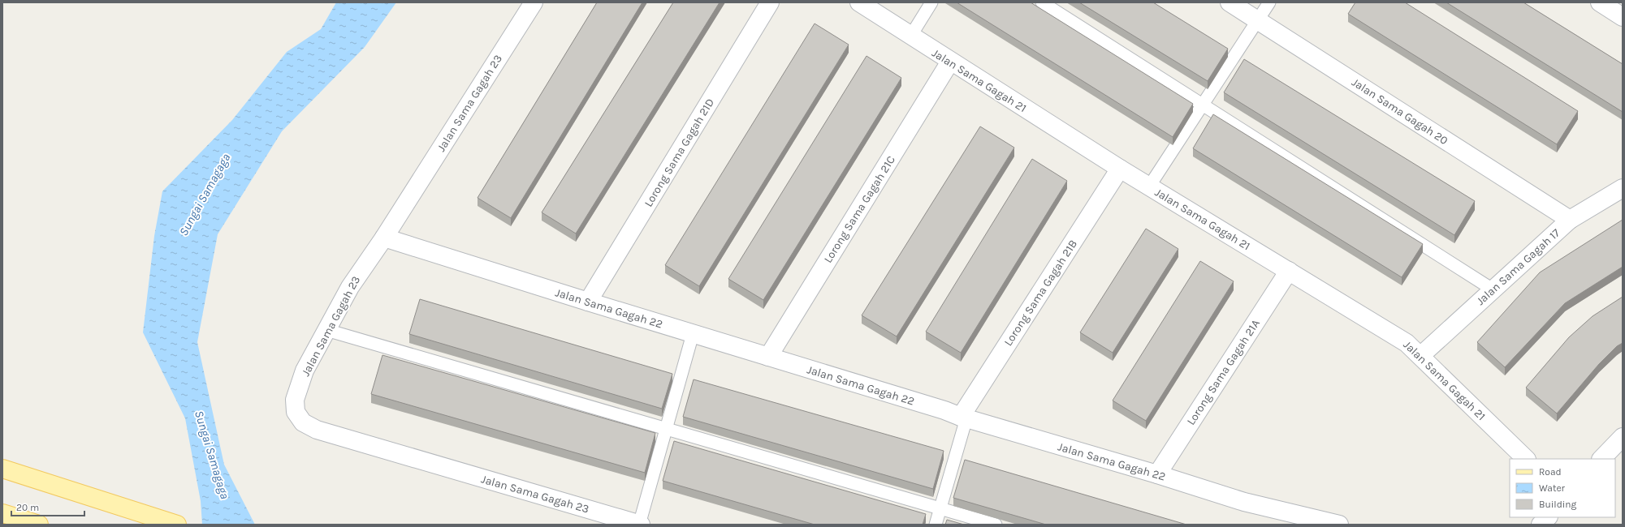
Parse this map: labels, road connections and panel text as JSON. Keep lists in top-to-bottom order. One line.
{"streets":{"street":["Jalan Sama Gagah 21","Jalan Sama Gagah 23","Jalan Sama Gagah 20","Lorong Sama Gagah 21D","Lorong Sama Gagah 21C","Jalan Sama Gagah 17","Lorong Sama Gagah 21B","Jalan Sama Gagah 22","Lorong Sama Gagah 21A"]},"crossings":[["Jalan Sama Gagah 21","Lorong Sama Gagah 21C"],["Jalan Sama Gagah 21","Jalan Sama Gagah 17"],["Jalan Sama Gagah 21","Lorong Sama Gagah 21B"],["Jalan Sama Gagah 21","Lorong Sama Gagah 21A"],["Jalan Sama Gagah 23","Jalan Sama Gagah 22"],["Jalan Sama Gagah 20","Jalan Sama Gagah 17"],["Lorong Sama Gagah 21D","Jalan Sama Gagah 22"],["Lorong Sama Gagah 21C","Jalan Sama Gagah 22"],["Lorong Sama Gagah 21B","Jalan Sama Gagah 22"],["Jalan Sama Gagah 22","Lorong Sama Gagah 21A"]],"water":["Sungai Samagaga"],"legend":["Road","Water","Building"],"scale_bar":"20 m"}
